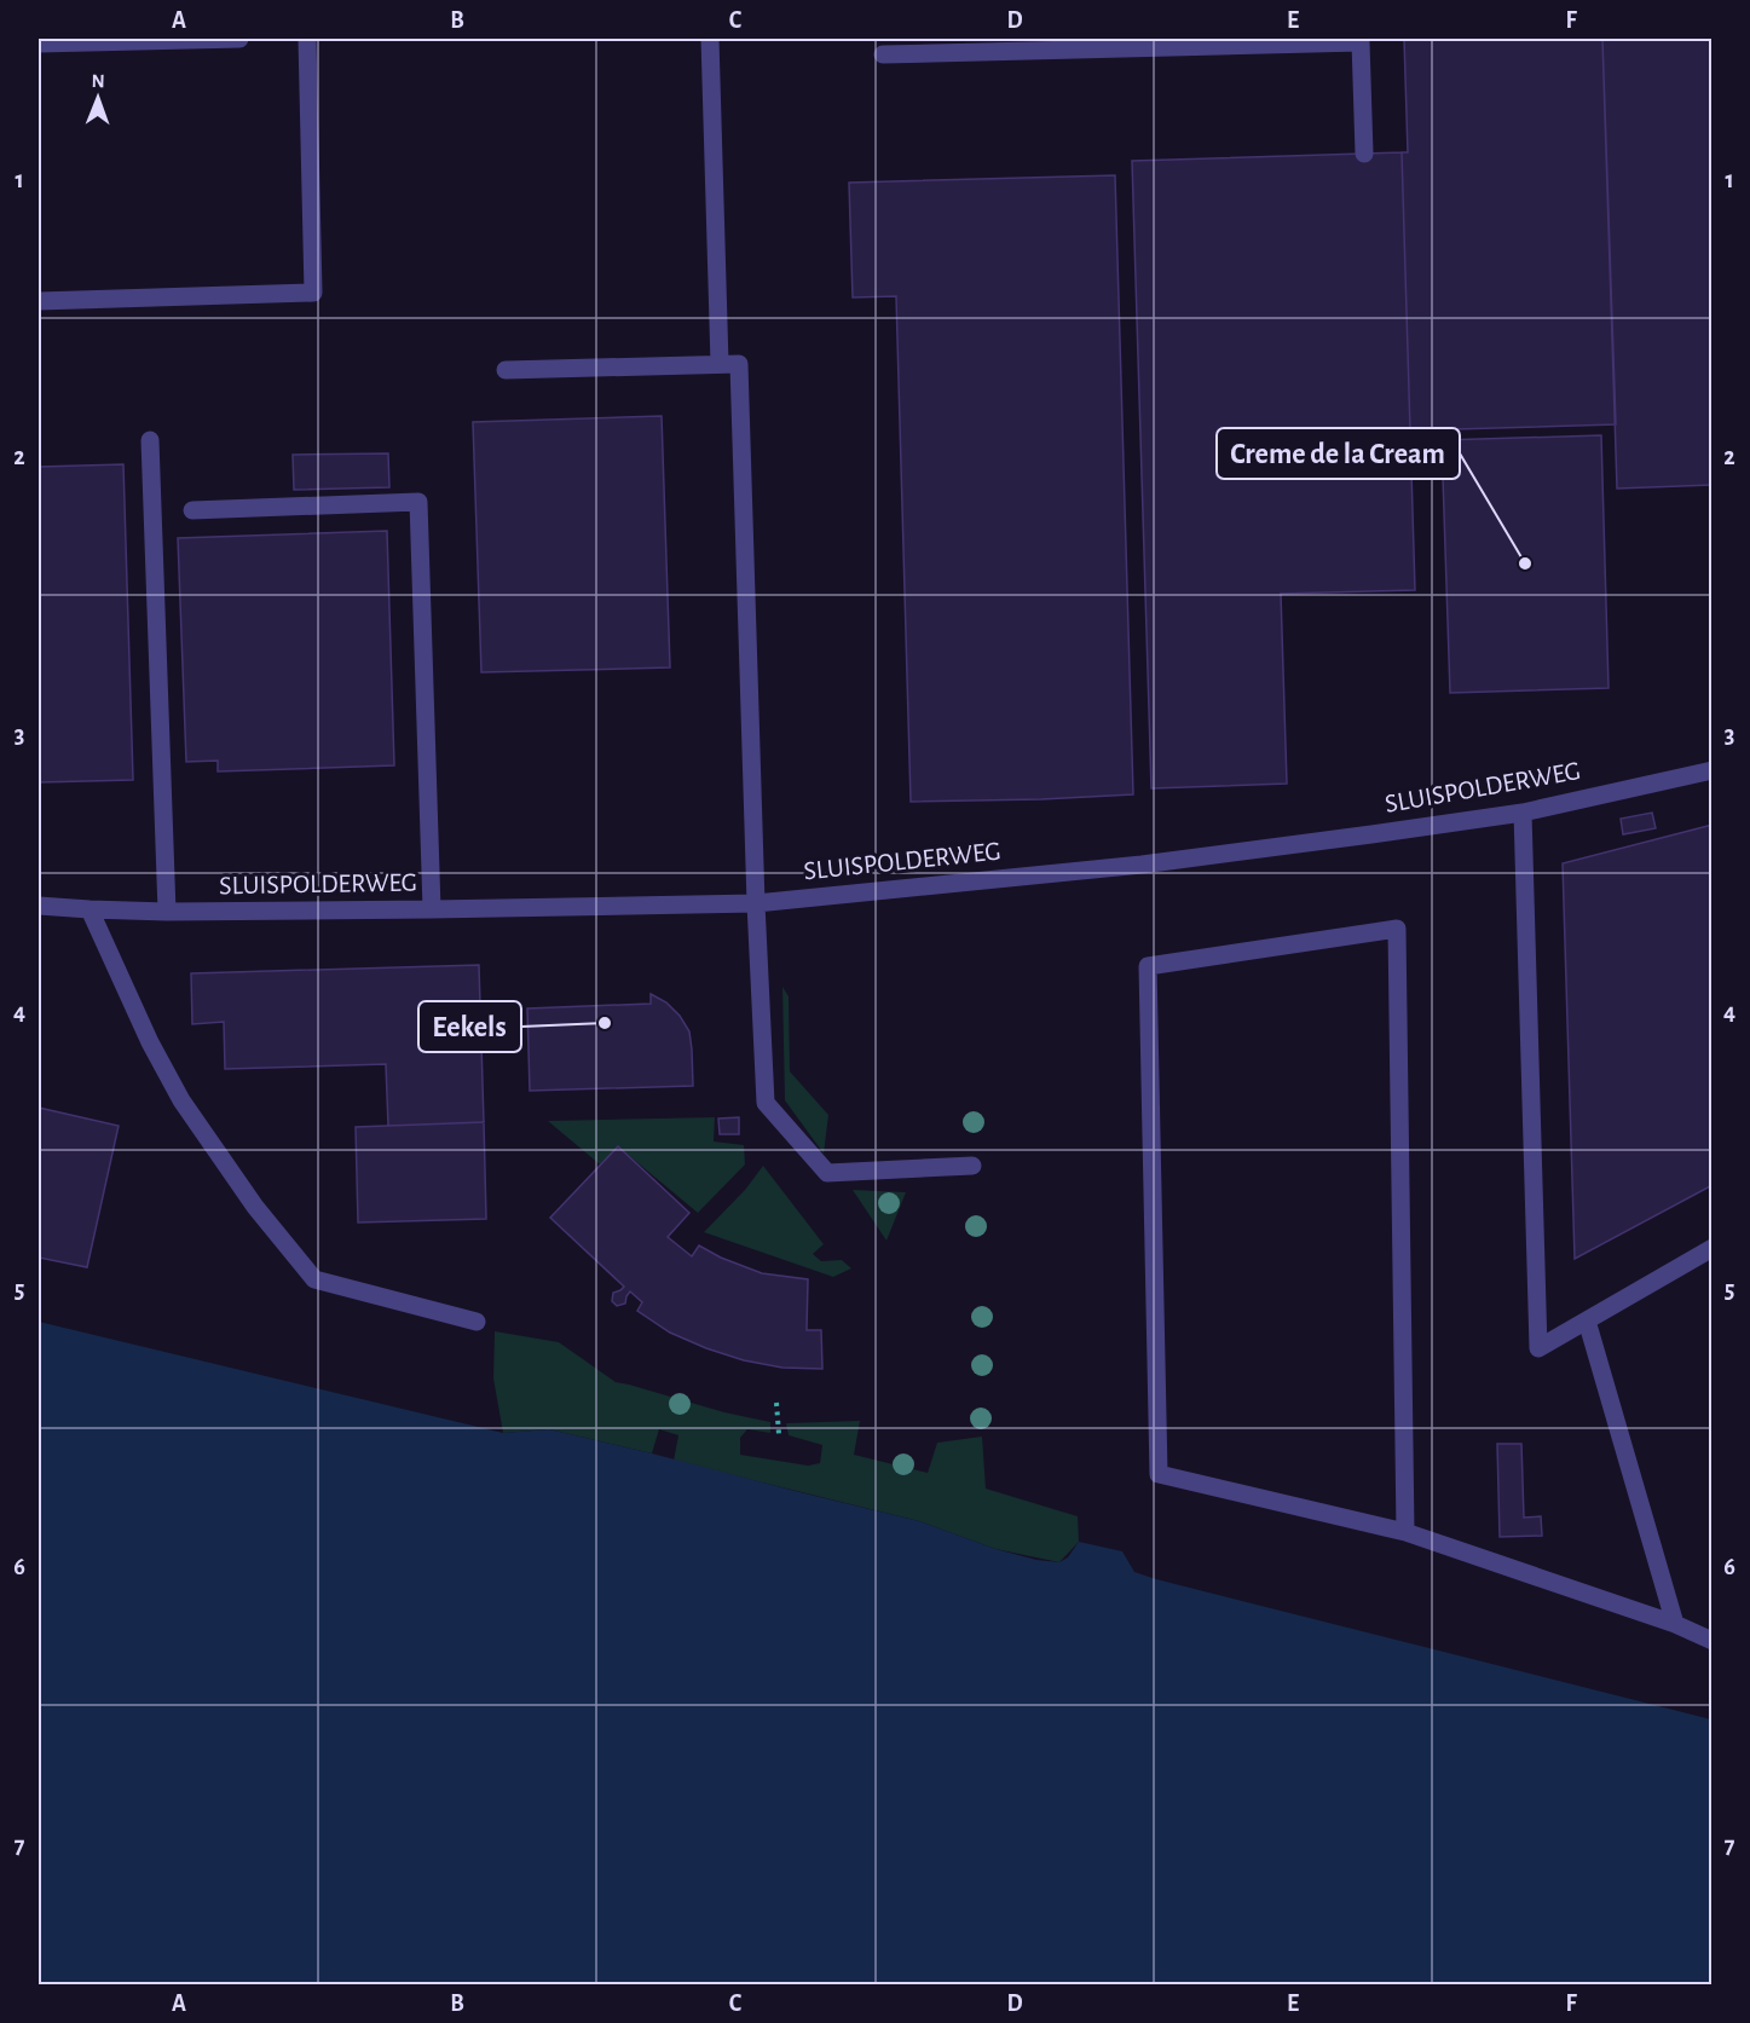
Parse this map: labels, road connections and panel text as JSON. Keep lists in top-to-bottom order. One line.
{"streets":{"street":["SLUISPOLDERWEG"]},"places":["Creme de la Cream","Eekels"],"north":"top","grid":{"columns":["A","B","C","D","E","F"],"rows":["1","2","3","4","5","6","7"]}}
